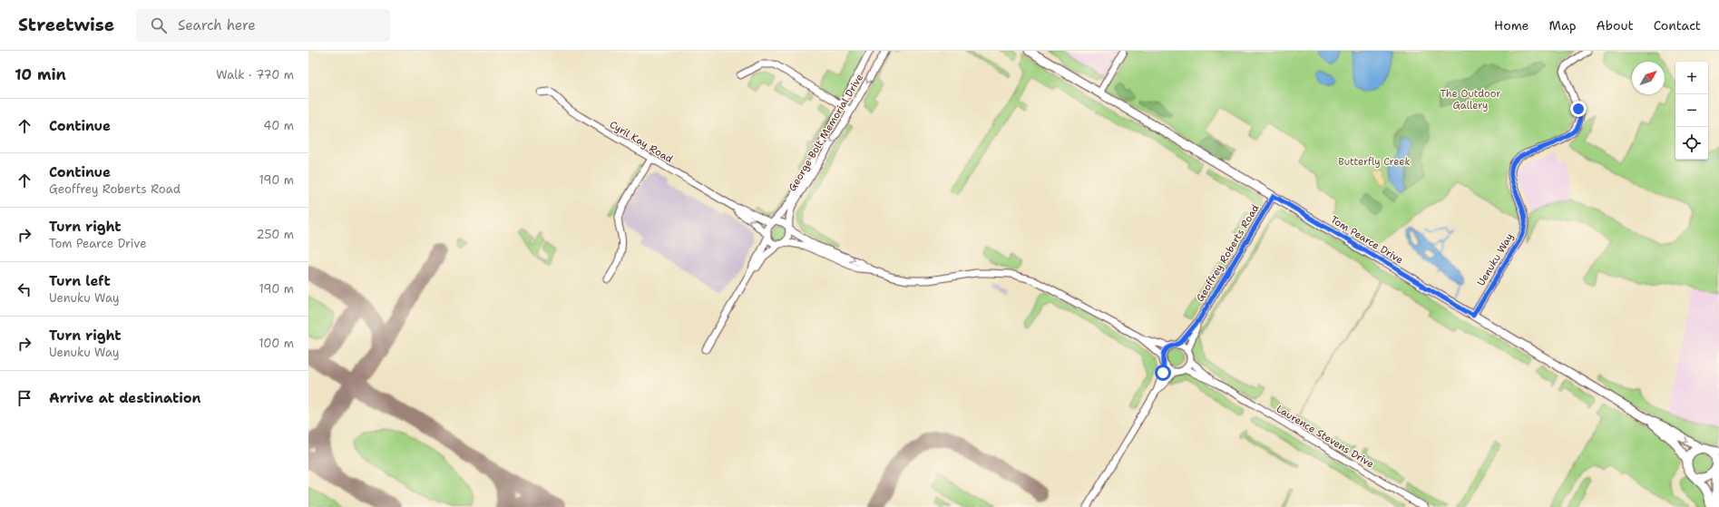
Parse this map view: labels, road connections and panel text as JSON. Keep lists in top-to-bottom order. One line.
{"streets":{"main road":["Tom Pearce Drive"],"street":["George Bolt Memorial Drive","Cyril Kay Road","Geoffrey Roberts Road","Uenuku Way","Laurence Stevens Drive"]},"crossings":[["George Bolt Memorial Drive","Cyril Kay Road"],["Tom Pearce Drive","Geoffrey Roberts Road"],["Tom Pearce Drive","Uenuku Way"],["Geoffrey Roberts Road","Laurence Stevens Drive"]],"parks":["The Outdoor Gallery","Butterfly Creek"],"north":"top right","page":{"header":"Streetwise","search":"Search here","nav":["Home","Map","About","Contact"],"heading":["10 min","Walk · 770 m"],"map_buttons":["+","−"],"list":[["Continue","40 m"],["Continue","Geoffrey Roberts Road","190 m"],["Turn right","Tom Pearce Drive","250 m"],["Turn left","Uenuku Way","190 m"],["Turn right","Uenuku Way","100 m"],"Arrive at destination"]}}
